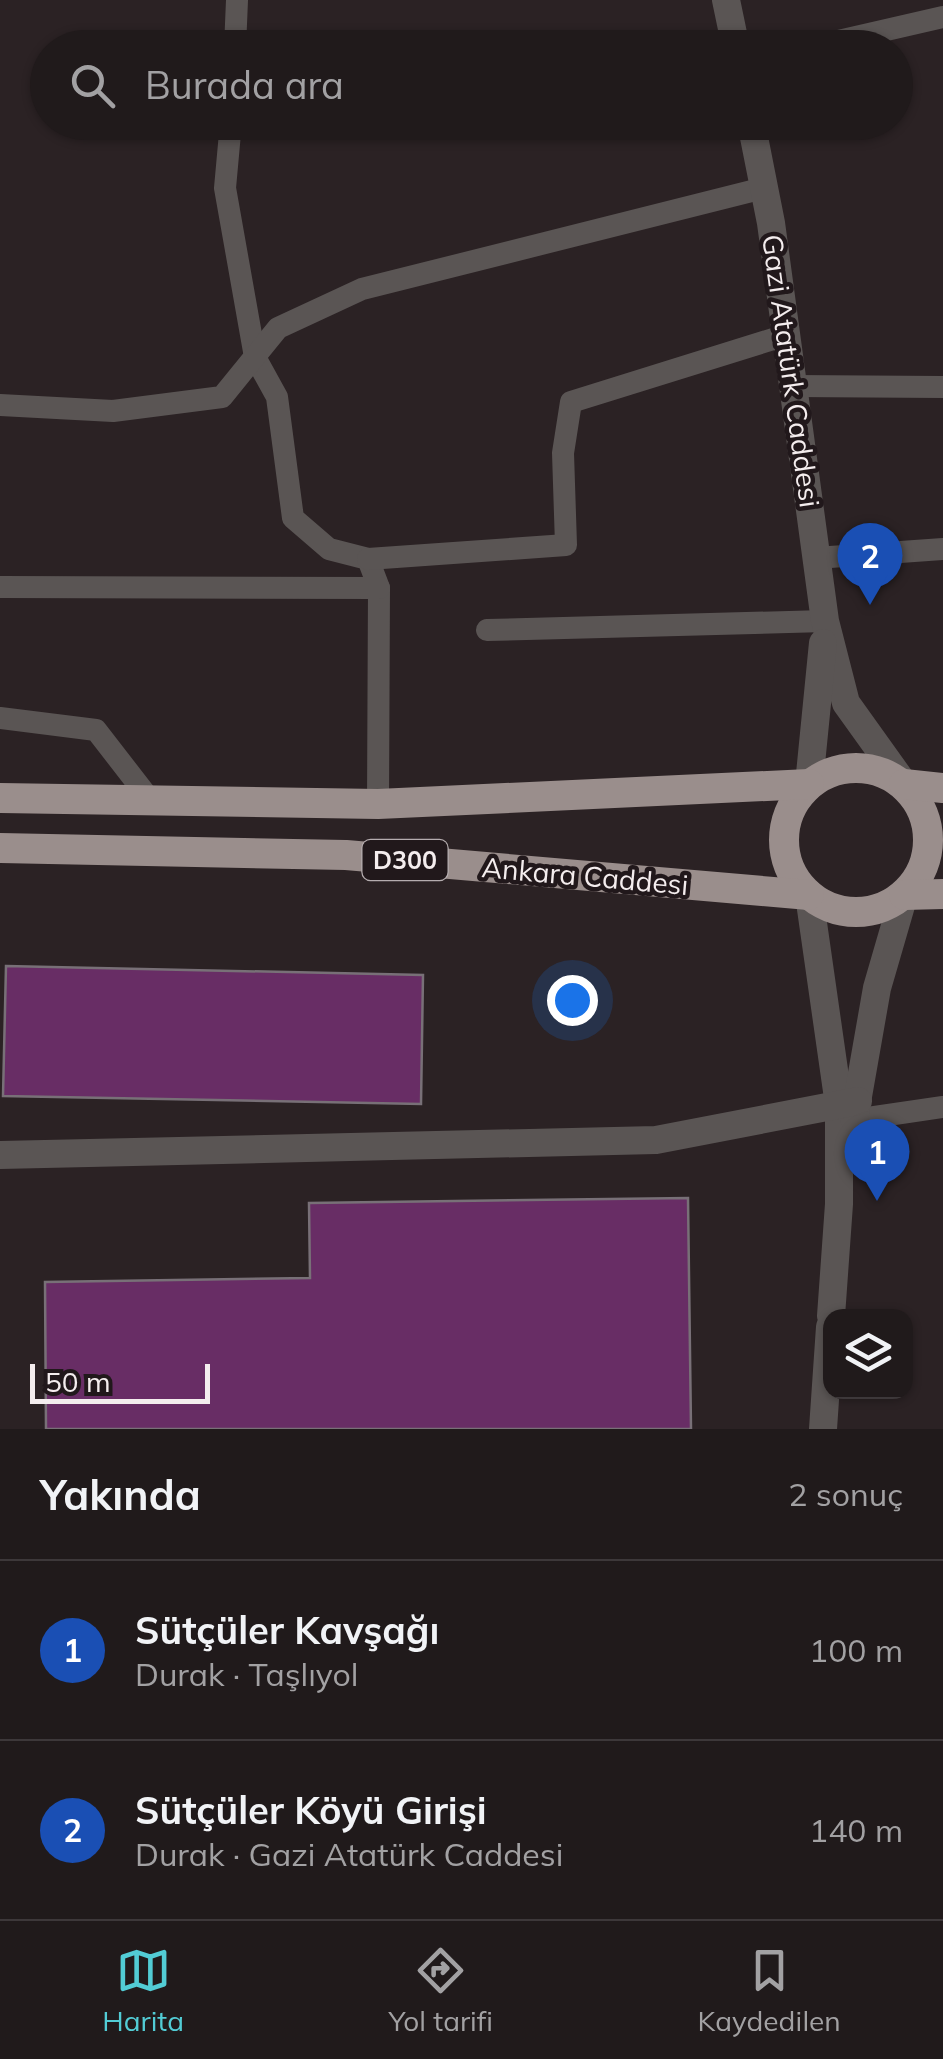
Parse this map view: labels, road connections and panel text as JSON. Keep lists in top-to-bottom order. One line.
{"streets":{"highway":["D300","Ankara Caddesi"],"street":["Gazi Atatürk Caddesi"]},"crossings":[["D300","Ankara Caddesi"]],"scale_bar":"50 m","page":{"search":"Burada ara","pins":["2","1"],"scale":"50 m","heading":["Yakında","2 sonuç"],"list":[{"mark":"1","name":"Sütçüler Kavşağı","note":"Durak · Taşlıyol","value":"100 m"},{"mark":"2","name":"Sütçüler Köyü Girişi","note":"Durak · Gazi Atatürk Caddesi","value":"140 m"}],"nav":["Harita","Yol tarifi","Kaydedilen"]}}
